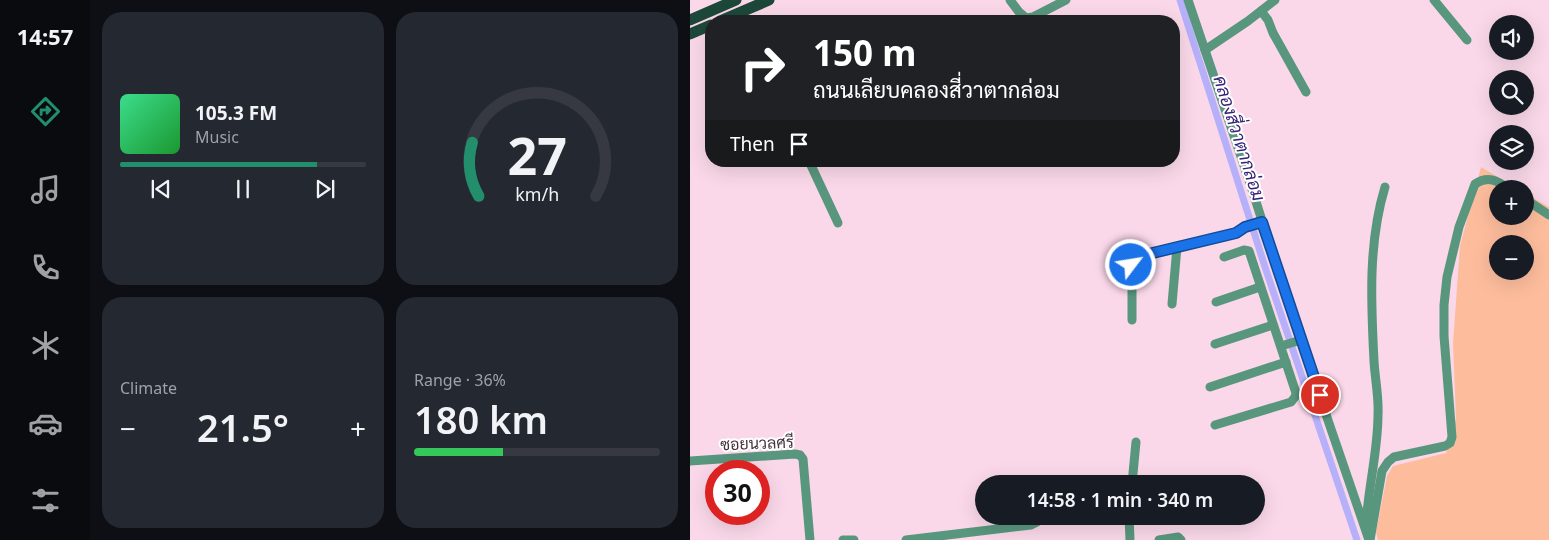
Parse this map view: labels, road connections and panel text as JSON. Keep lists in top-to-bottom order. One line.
{"streets":{"street":["ซอยนวลศรี"]},"water":["คลองสี่วาตากล่อม"],"page":{"tabs":"14:57","map_buttons":["+","−"],"turn":["150 m","ถนนเลียบคลองสี่วาตากล่อม"],"song":["105.3 FM","Music"],"then":"Then","tile":["Climate",["Range · 36%","180 km"]],"heat":["−","21.5°","+"],"limit":"30","trip":"14:58 · 1 min · 340 m","gauge":["27","km/h"]}}
